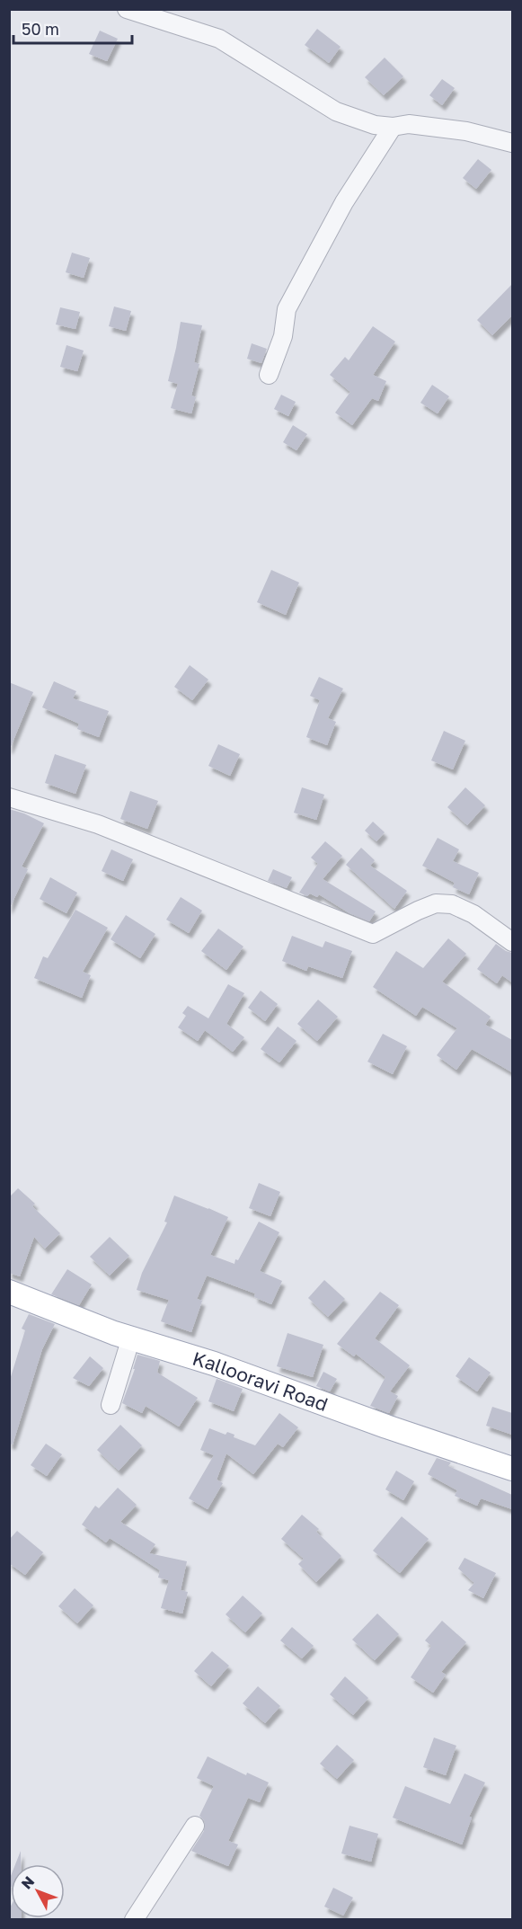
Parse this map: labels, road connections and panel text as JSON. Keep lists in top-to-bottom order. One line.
{"streets":{"main road":["Kallooravi Road"]},"scale_bar":"50 m","north":"top left"}
